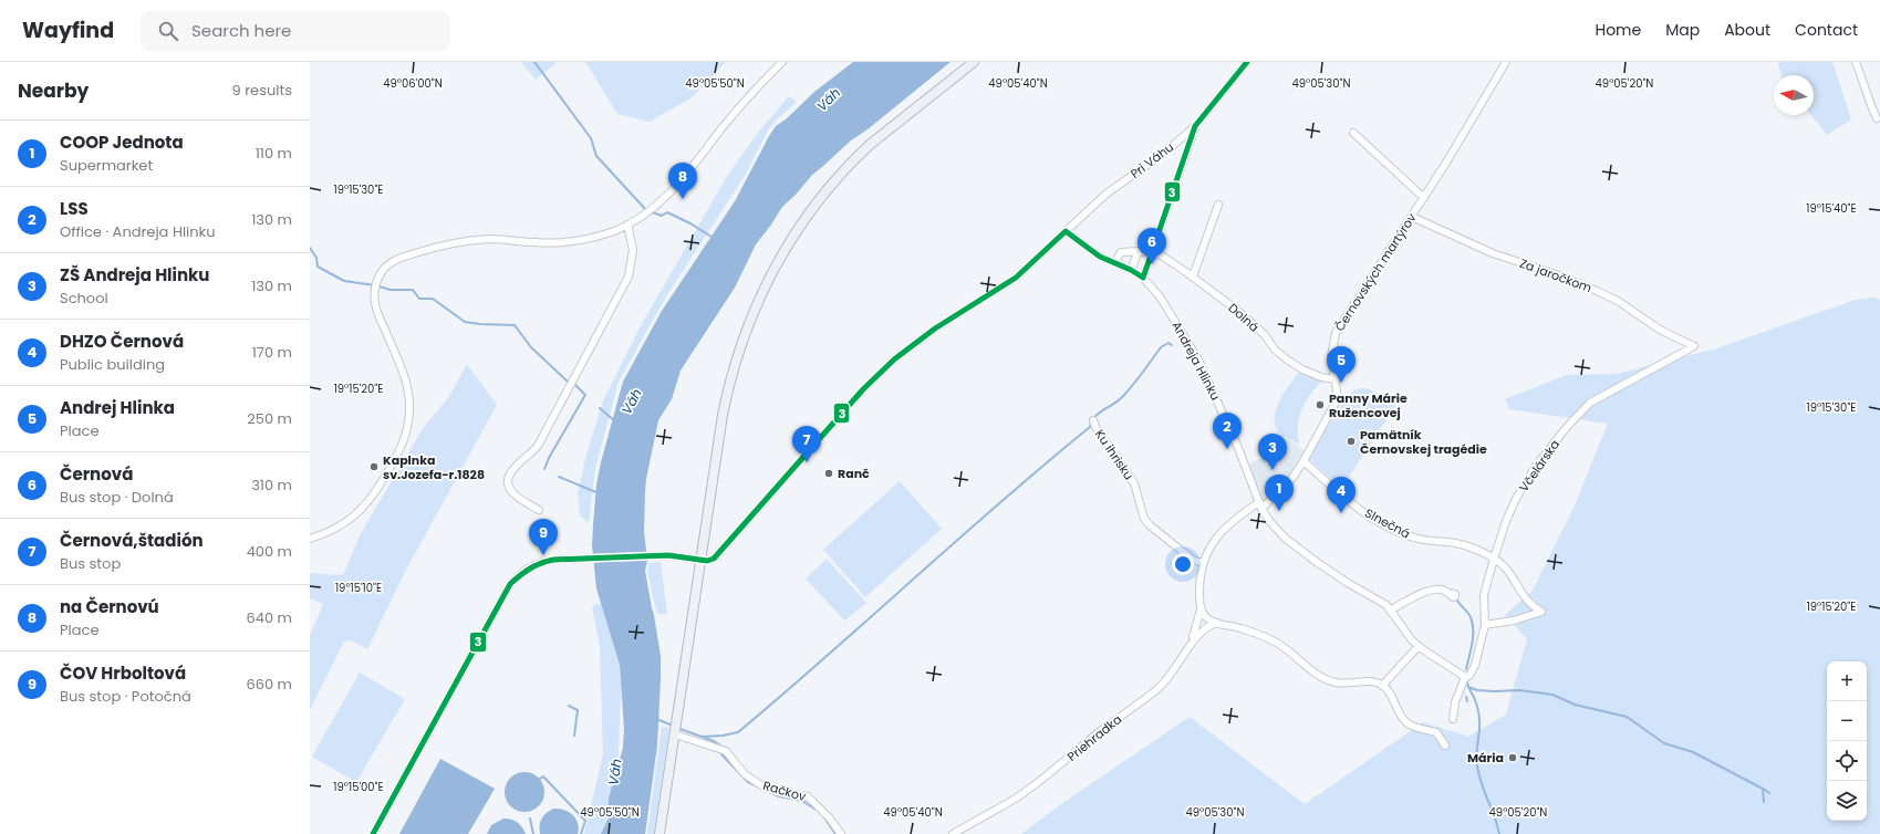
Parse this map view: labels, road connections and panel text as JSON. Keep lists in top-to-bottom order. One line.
{"streets":{"street":["Pri Váhu","Černovských martýrov","Za jaročkom","Dolná","Andreja Hlinku","Ku ihrisku","Včelárska","Slnečná","Priehradka","Račkov"]},"crossings":[["Pri Váhu","Andreja Hlinku"],["Černovských martýrov","Za jaročkom"],["Černovských martýrov","Dolná"],["Černovských martýrov","Andreja Hlinku"],["Černovských martýrov","Ku ihrisku"],["Černovských martýrov","Slnečná"],["Černovských martýrov","Priehradka"],["Za jaročkom","Včelárska"],["Včelárska","Slnečná"]],"water":["Váh"],"places":["Panny Márie Ružencovej","Pamätník Černovskej tragédie","Kaplnka sv.Jozefa-r.1828","Ranč","Mária"],"lines":["transit line 3"],"north":"left","page":{"header":"Wayfind","search":"Search here","nav":["Home","Map","About","Contact"],"heading":["Nearby","9 results"],"list":[{"mark":"1","name":"COOP Jednota","note":"Supermarket","value":"110 m"},{"mark":"2","name":"LSS","note":"Office · Andreja Hlinku","value":"130 m"},{"mark":"3","name":"ZŠ Andreja Hlinku","note":"School","value":"130 m"},{"mark":"4","name":"DHZO Černová","note":"Public building","value":"170 m"},{"mark":"5","name":"Andrej Hlinka","note":"Place","value":"250 m"},{"mark":"6","name":"Černová","note":"Bus stop · Dolná","value":"310 m"},{"mark":"7","name":"Černová,štadión","note":"Bus stop","value":"400 m"},{"mark":"8","name":"na Černovú","note":"Place","value":"640 m"},{"mark":"9","name":"ČOV Hrboltová","note":"Bus stop · Potočná","value":"660 m"}],"pins":["8","6","5","2","7","3","1","4","9"],"map_buttons":["+","−"]},"coordinates":["49°06'00\"N","49°05'50\"N","49°05'40\"N","49°05'30\"N","49°05'20\"N","19°15'30\"E","19°15'40\"E","19°15'20\"E","19°15'10\"E","19°15'00\"E"]}
